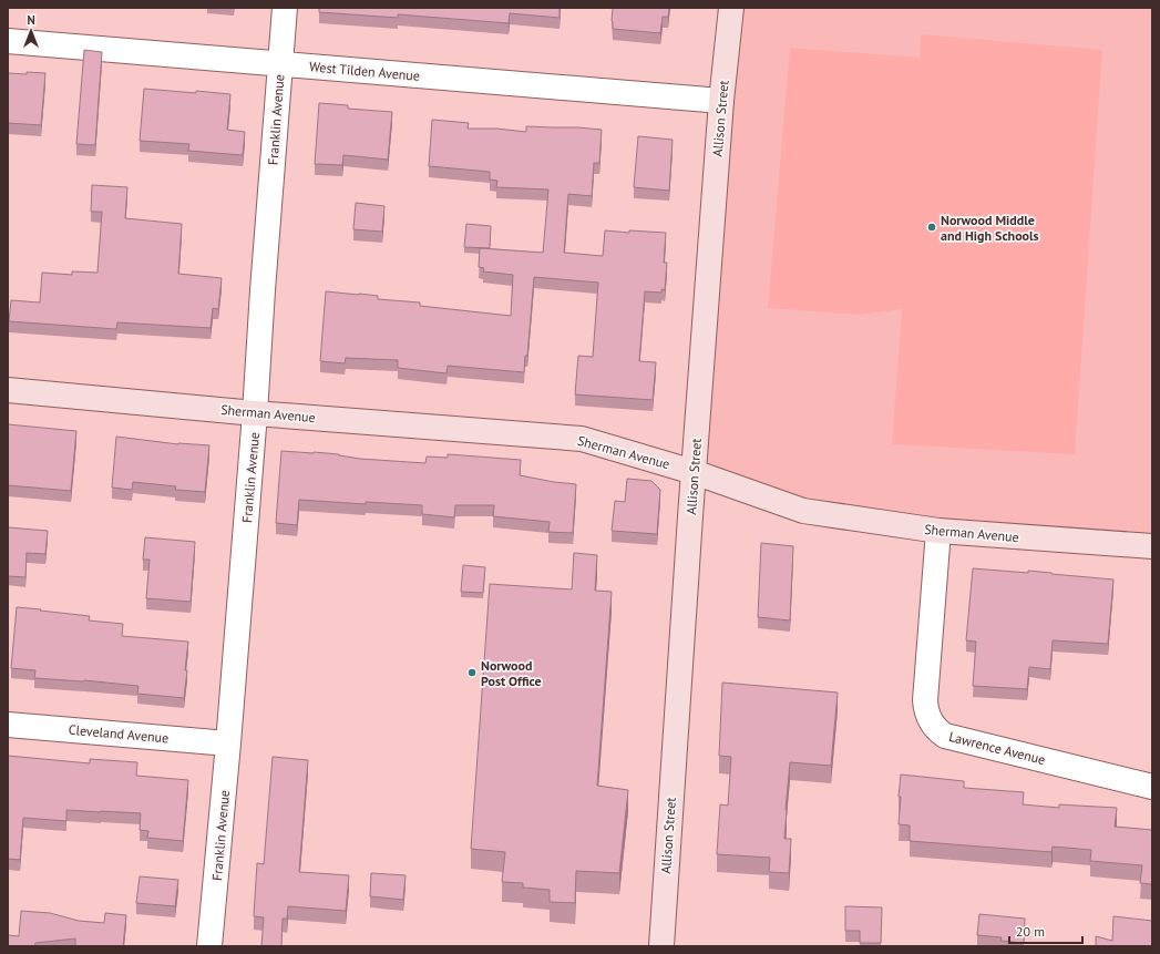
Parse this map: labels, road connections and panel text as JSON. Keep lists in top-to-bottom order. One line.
{"streets":{"street":["West Tilden Avenue","Allison Street","Franklin Avenue","Sherman Avenue","Cleveland Avenue","Lawrence Avenue"]},"crossings":[["West Tilden Avenue","Allison Street"],["West Tilden Avenue","Franklin Avenue"],["Allison Street","Sherman Avenue"],["Franklin Avenue","Sherman Avenue"],["Franklin Avenue","Cleveland Avenue"],["Sherman Avenue","Lawrence Avenue"]],"places":["Norwood Middle and High Schools","Norwood Post Office"],"scale_bar":"20 m","north":"top"}
